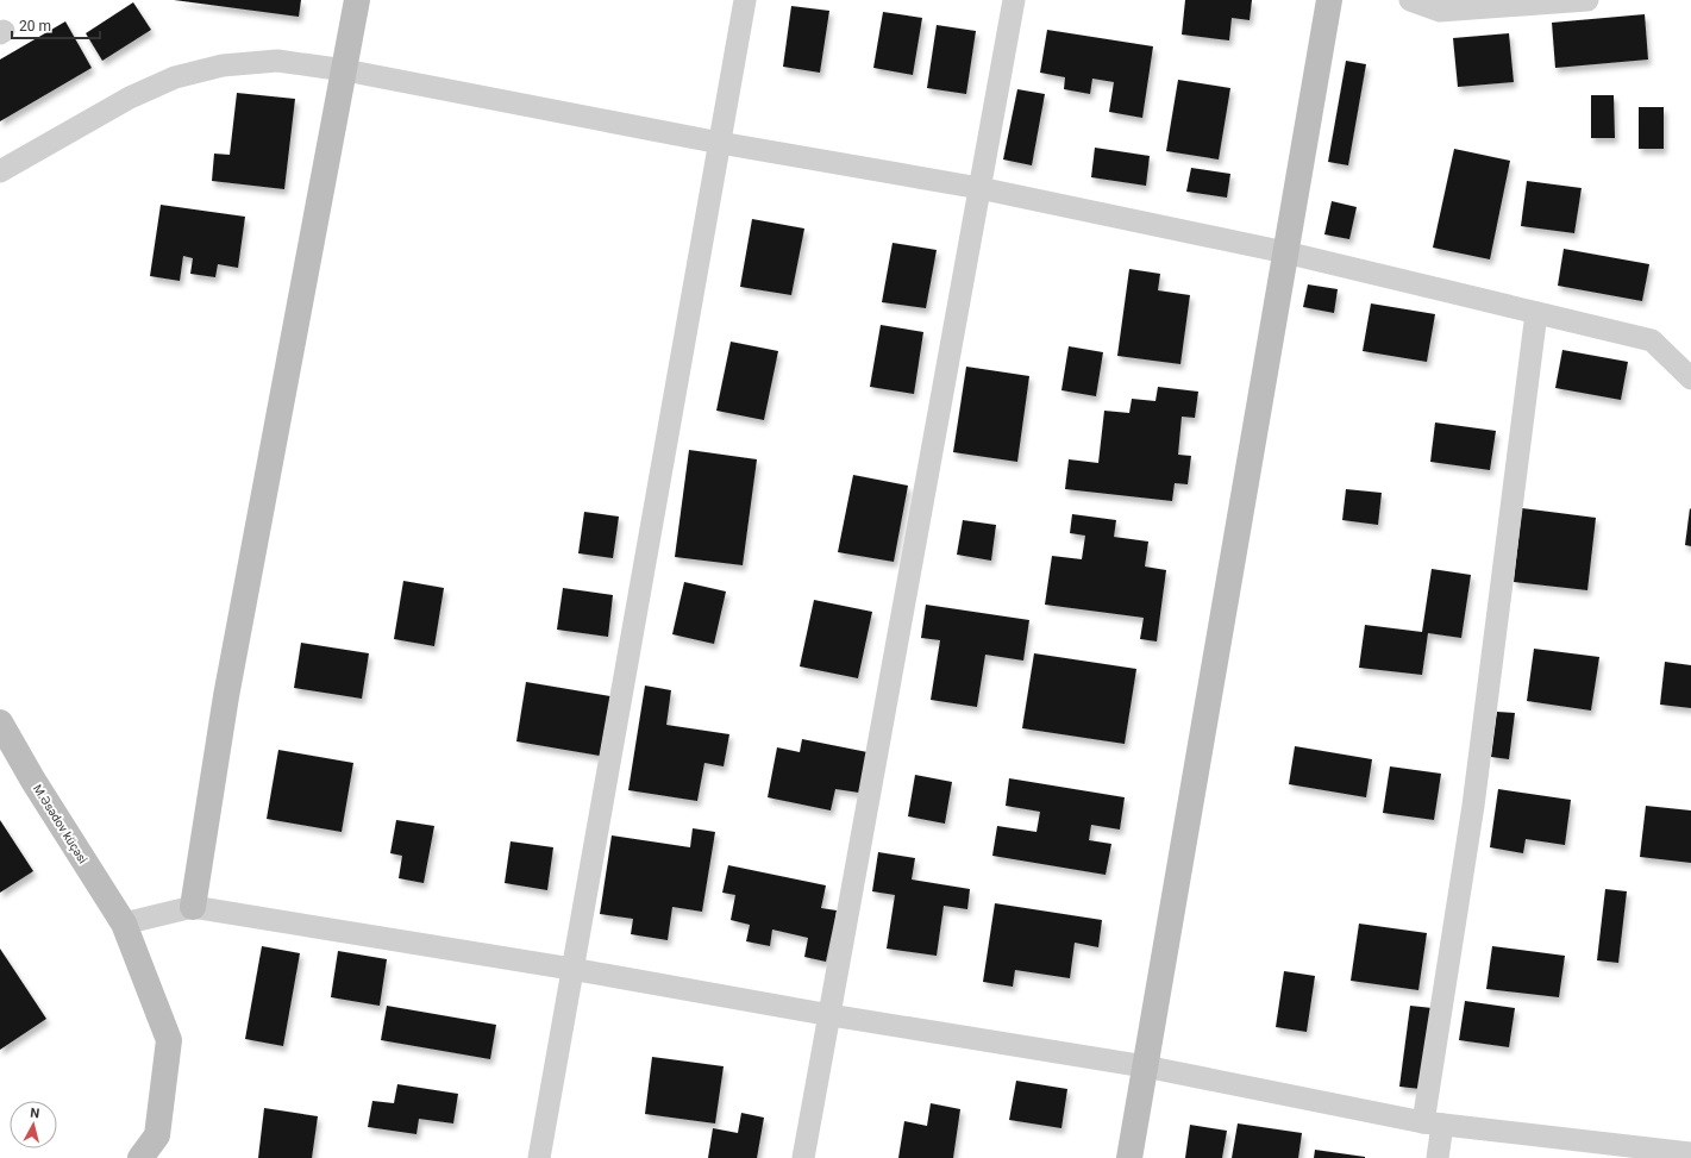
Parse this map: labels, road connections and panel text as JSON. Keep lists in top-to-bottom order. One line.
{"streets":{"street":["M.Əsədov küçəsi"]},"scale_bar":"20 m","north":"top"}
